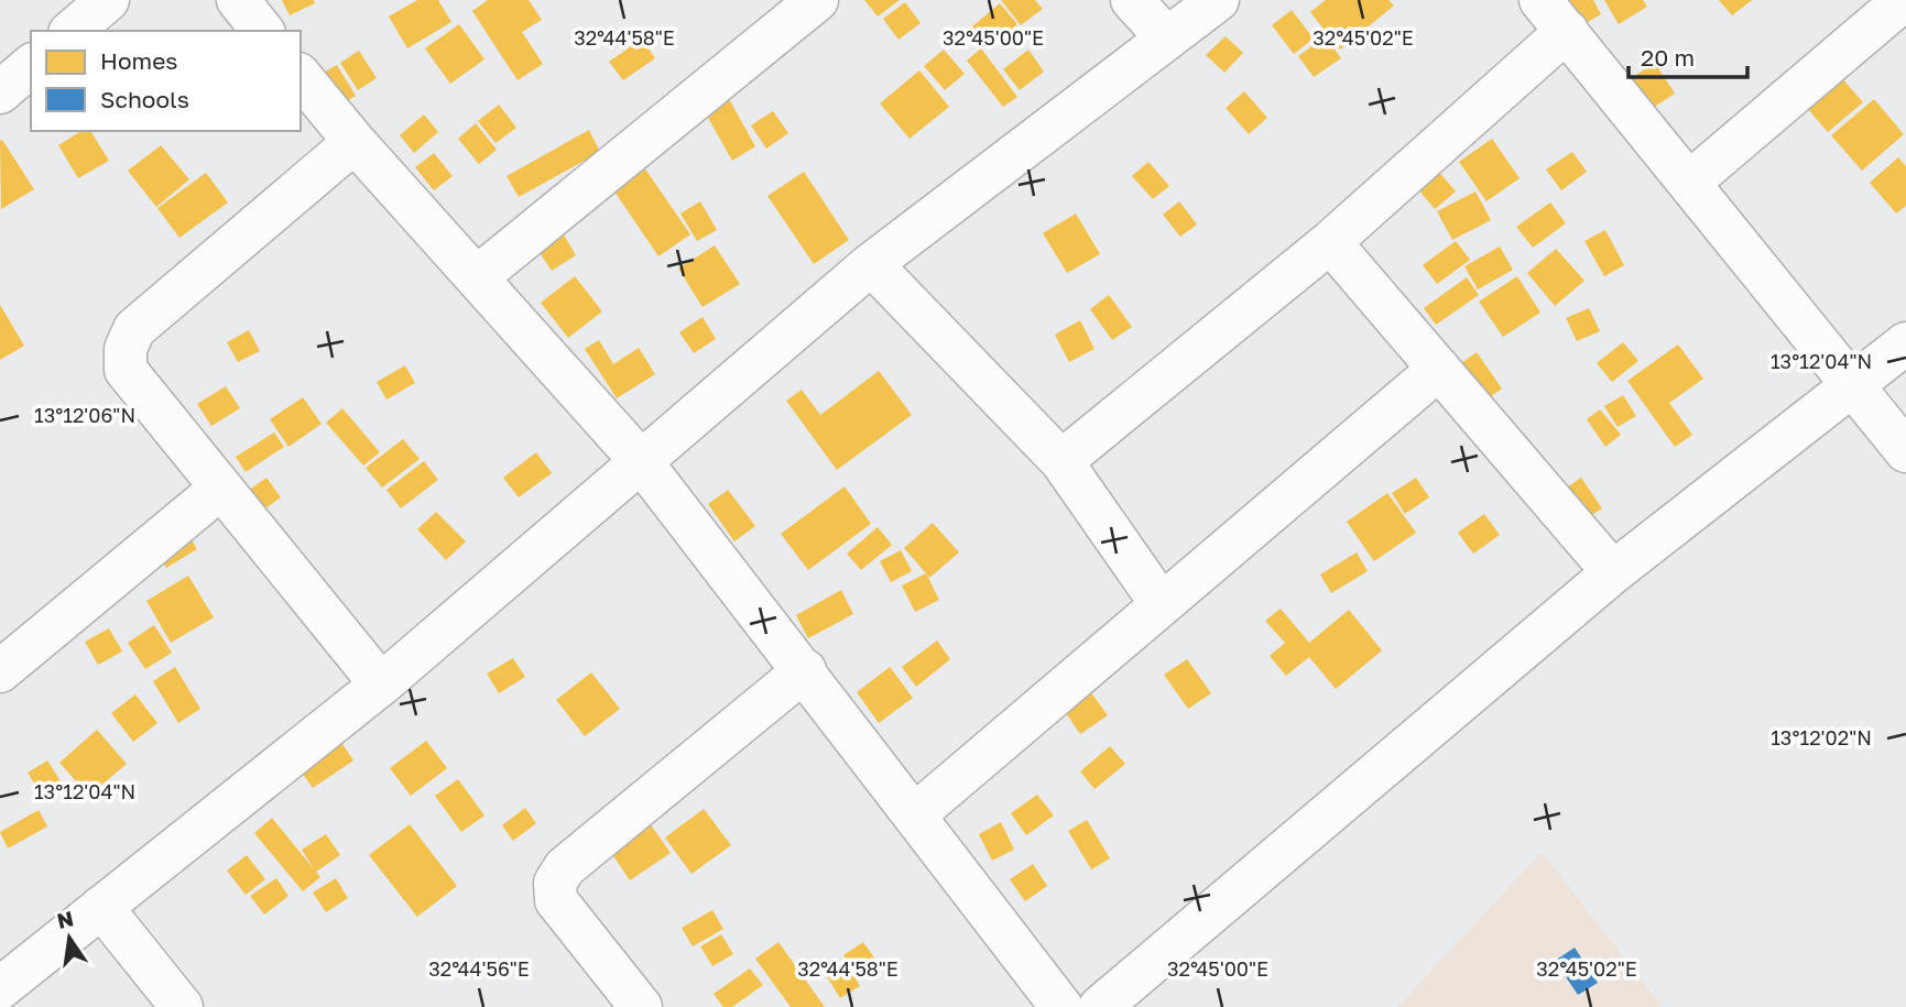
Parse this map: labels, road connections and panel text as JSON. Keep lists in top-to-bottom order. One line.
{"legend":["Homes","Schools"],"scale_bar":"20 m","north":"top","coordinates":["32°44'58\"E","32°45'00\"E","32°45'02\"E","13°12'04\"N","13°12'06\"N","13°12'02\"N","32°44'56\"E"]}
